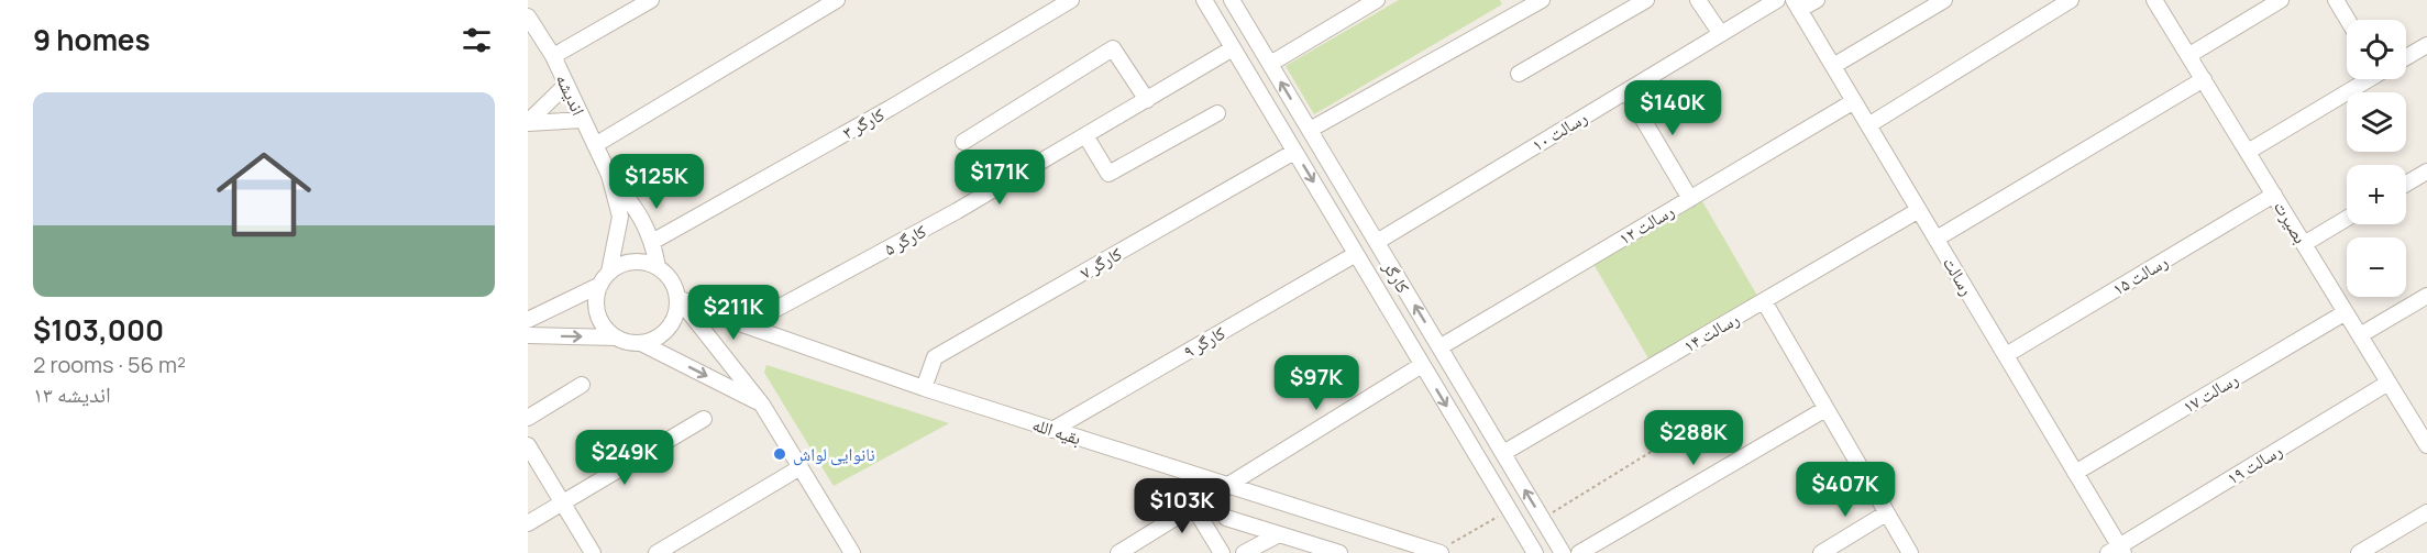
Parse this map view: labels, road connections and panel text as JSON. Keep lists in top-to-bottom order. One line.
{"streets":{"street":["اندیشه","کارگر ۳","رسالت ۱۰","بصیرت","رسالت ۱۲","کارگر ۵","کارگر ۷","رسالت ۱۵","رسالت","کارگر","رسالت ۱۴","کارگر ۹","رسالت ۱۷","بقیه الله","رسالت ۱۹"]},"crossings":[["اندیشه","کارگر ۳"],["اندیشه","بقیه الله"],["رسالت ۱۰","کارگر"],["بصیرت","رسالت ۱۵"],["بصیرت","رسالت ۱۷"],["بصیرت","رسالت ۱۹"],["رسالت ۱۲","رسالت"],["رسالت ۱۲","کارگر"],["کارگر ۵","کارگر"],["کارگر ۵","بقیه الله"],["کارگر ۷","کارگر"],["کارگر ۷","بقیه الله"],["رسالت ۱۵","رسالت"],["رسالت","رسالت ۱۴"],["رسالت","رسالت ۱۷"],["رسالت","رسالت ۱۹"],["کارگر","رسالت ۱۴"],["کارگر","کارگر ۹"],["کارگر ۹","بقیه الله"]],"places":["نانوایی لواش"],"page":{"heading":"9 homes","map_buttons":["+","−"],"list":[{"name":"$103,000","note":"2 rooms · 56 m² · اندیشه ۱۳"}],"price":["$140K","$171K","$125K","$211K","$97K","$288K","$249K","$407K","$103K"]}}
